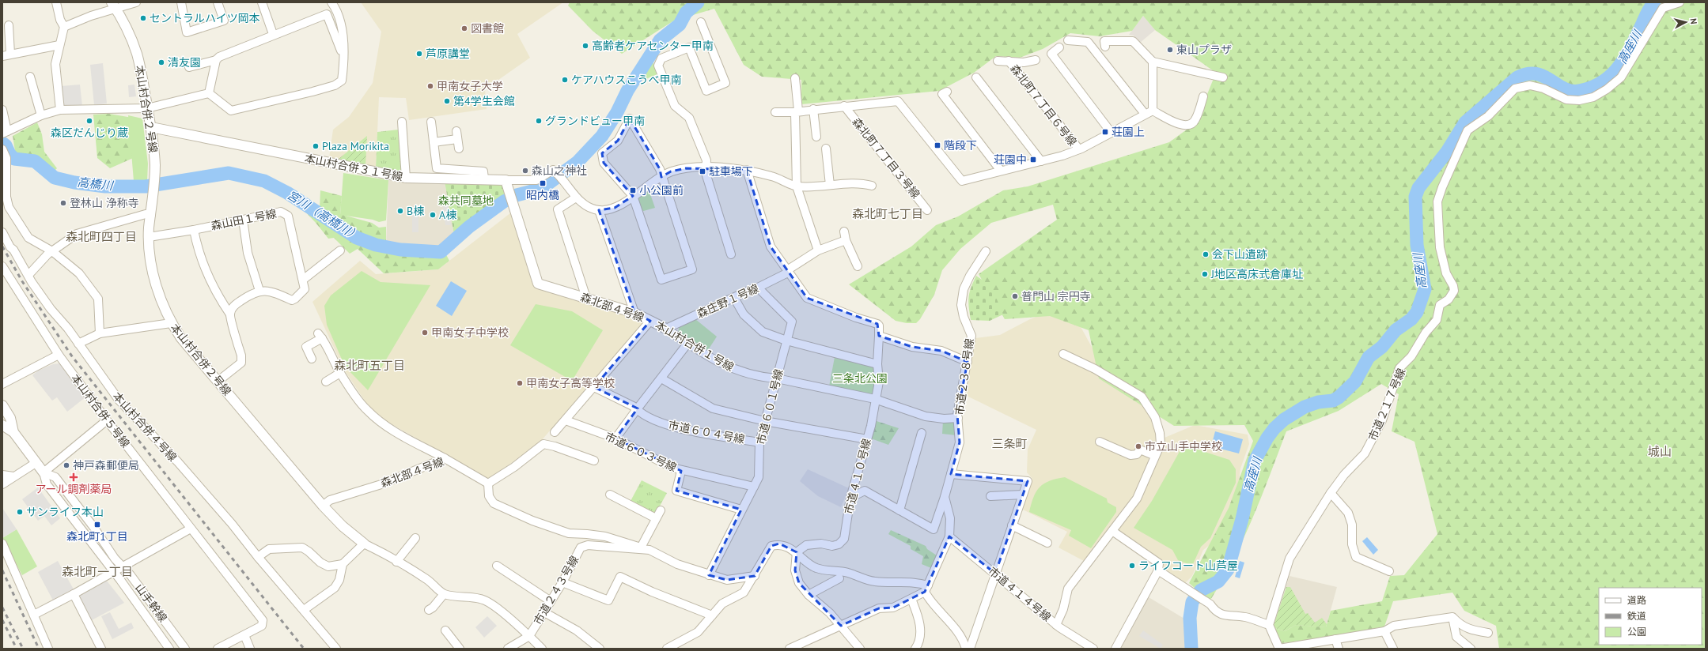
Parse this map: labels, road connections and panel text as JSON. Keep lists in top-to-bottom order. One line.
{"streets":{"street":["森北町７丁目６号線","本山村合併２号線","森北町７丁目３号線","本山村合併３１号線","森山田１号線","森庄野１号線","森北部４号線","本山村合併１号線","市道２３８号線","市道２１７号線","市道６０１号線","本山村合併５号線","本山村合併４号線","市道６０４号線","市道６０３号線","市道４１０号線","市道２４３号線","市道４１４号線","山手幹線"]},"crossings":[["森北町７丁目６号線","森北町７丁目３号線"],["本山村合併２号線","本山村合併３１号線"],["本山村合併２号線","森山田１号線"],["本山村合併２号線","森北部４号線"],["本山村合併３１号線","森北部４号線"],["森庄野１号線","本山村合併１号線"],["森庄野１号線","市道６０１号線"],["森庄野１号線","市道４１０号線"],["森北部４号線","本山村合併１号線"],["森北部４号線","市道６０４号線"],["森北部４号線","市道６０３号線"],["本山村合併１号線","市道２３８号線"],["本山村合併１号線","市道６０１号線"],["本山村合併１号線","市道４１０号線"],["市道２３８号線","市道４１４号線"],["市道６０１号線","市道６０４号線"],["市道６０１号線","市道６０３号線"],["市道６０１号線","市道２４３号線"]],"districts":["森北町七丁目","森北町四丁目","森北町五丁目","三条町","城山","森北町一丁目"],"water":["高座川","高橋川","宮川（高橋川）"],"parks":["森共同墓地","三条北公園"],"places":{"other":["セントラルハイツ岡本","図書館","高齢者ケアセンター甲南","東山プラザ","芦原講堂","清友園","ケアハウスこうべ甲南","甲南女子大学","第4学生会館","森区だんじり蔵","グランドビュー甲南","Plaza Morikita","森山之神社","登林山 浄称寺","B棟","A棟","会下山遺跡","J地区高床式倉庫址","普門山 宗円寺","甲南女子中学校","甲南女子高等学校","市立山手中学校","神戸森郵便局","サンライフ本山","ライフコート山芦屋"],"transit":["荘園上","階段下","荘園中","駐車場下","昭内橋","小公園前","森北町1丁目"],"health":["アール調剤薬局"]},"legend":["道路","鉄道","公園"],"north":"right"}
